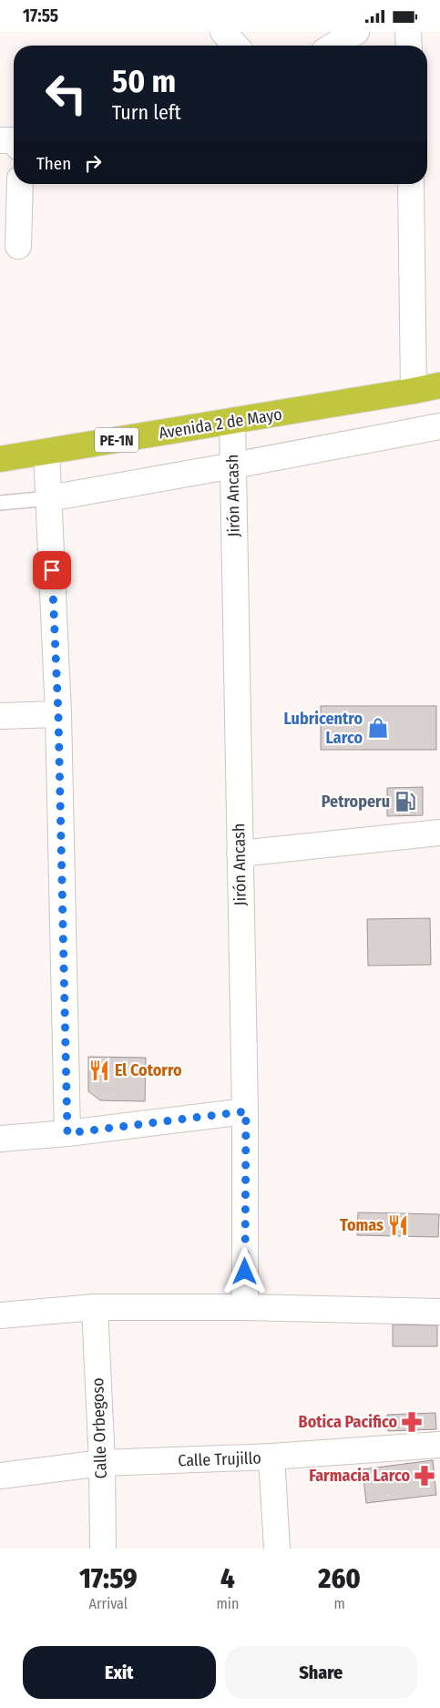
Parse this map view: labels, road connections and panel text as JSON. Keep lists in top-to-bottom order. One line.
{"streets":{"highway":["Avenida 2 de Mayo","PE-1N"],"street":["Jirón Ancash","Calle Orbegoso","Calle Trujillo"]},"crossings":[["Avenida 2 de Mayo","Jirón Ancash"],["Calle Orbegoso","Calle Trujillo"]],"places":{"shop":["Lubricentro Larco"],"fuel station":["Petroperu"],"restaurant":["El Cotorro","Tomas"],"pharmacy":["Botica Pacifico","Farmacia Larco"]},"page":{"status":"17:55","turn":["50 m","Turn left"],"then":"Then","eta":["17:59","Arrival","4","min","260","m"],"buttons":["Exit","Share"]}}
